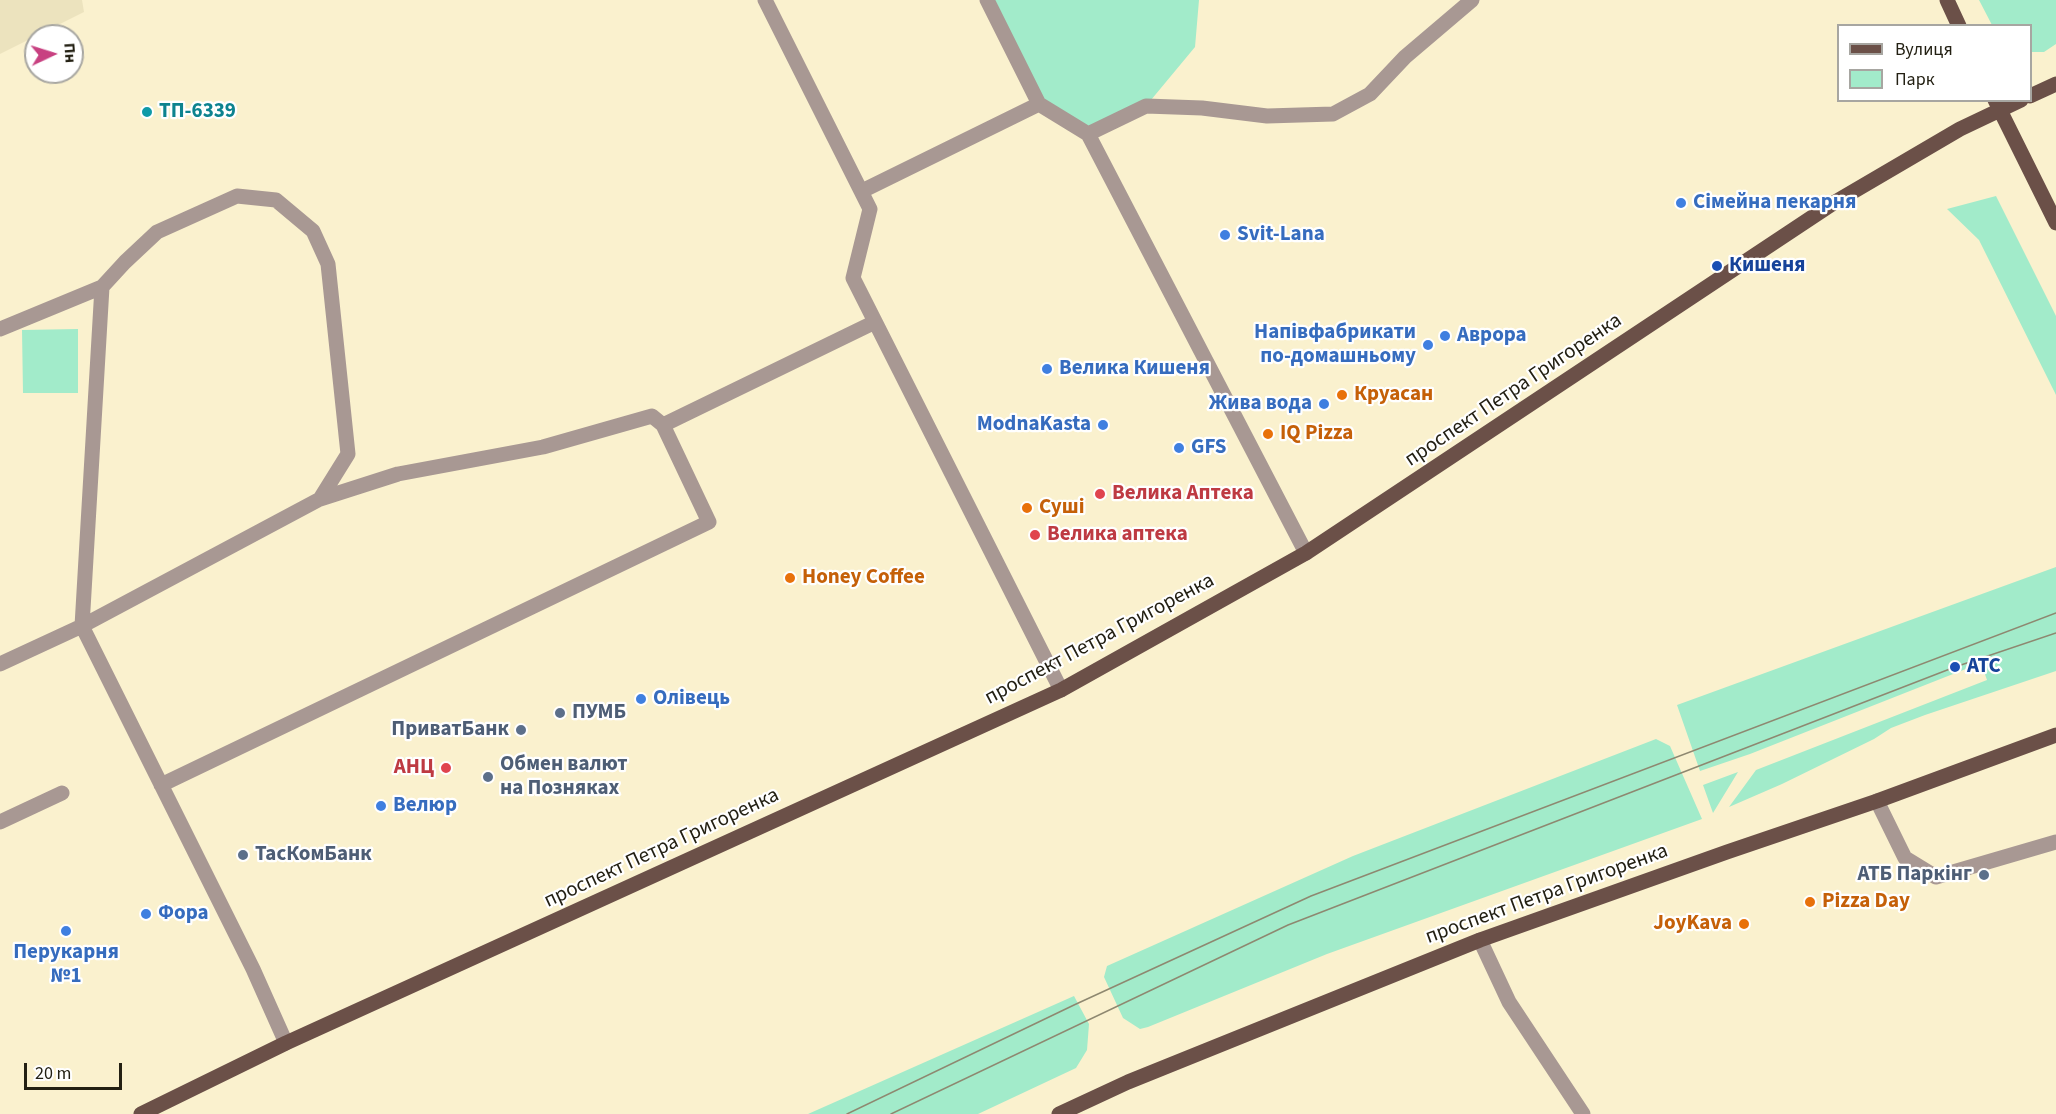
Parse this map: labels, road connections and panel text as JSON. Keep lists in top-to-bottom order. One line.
{"streets":{"main road":["проспект Петра Григоренка"]},"places":["ТП-6339","Сімейна пекарня","Svit-Lana","Кишеня","Аврора","Напівфабрикати по-домашньому","Велика Кишеня","Круасан","Жива вода","ModnaKasta","IQ Pizza","GFS","Велика Аптека","Суші","Велика аптека","Honey Coffee","АТС","Олівець","ПУМБ","ПриватБанк","АНЦ","Обмен валют на Позняках","Велюр","ТасКомБанк","АТБ Паркінг","Pizza Day","Фора","JoyKava","Перукарня №1"],"legend":["Вулиця","Парк"],"scale_bar":"20 m","north":"right"}
